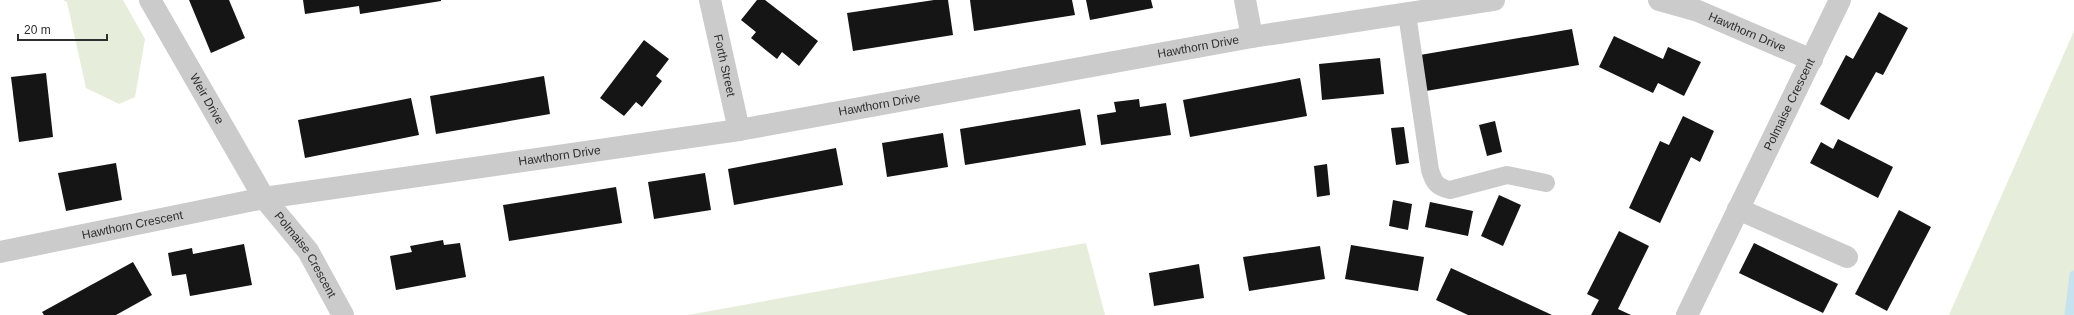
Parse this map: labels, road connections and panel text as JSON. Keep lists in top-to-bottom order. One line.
{"streets":{"street":["Hawthorn Drive","Forth Street","Weir Drive","Polmaise Crescent","Hawthorn Crescent"]},"crossings":[["Hawthorn Drive","Forth Street"],["Hawthorn Drive","Weir Drive"],["Hawthorn Drive","Polmaise Crescent"],["Hawthorn Drive","Hawthorn Crescent"],["Weir Drive","Polmaise Crescent"],["Weir Drive","Hawthorn Crescent"],["Polmaise Crescent","Hawthorn Crescent"]],"scale_bar":"20 m"}
